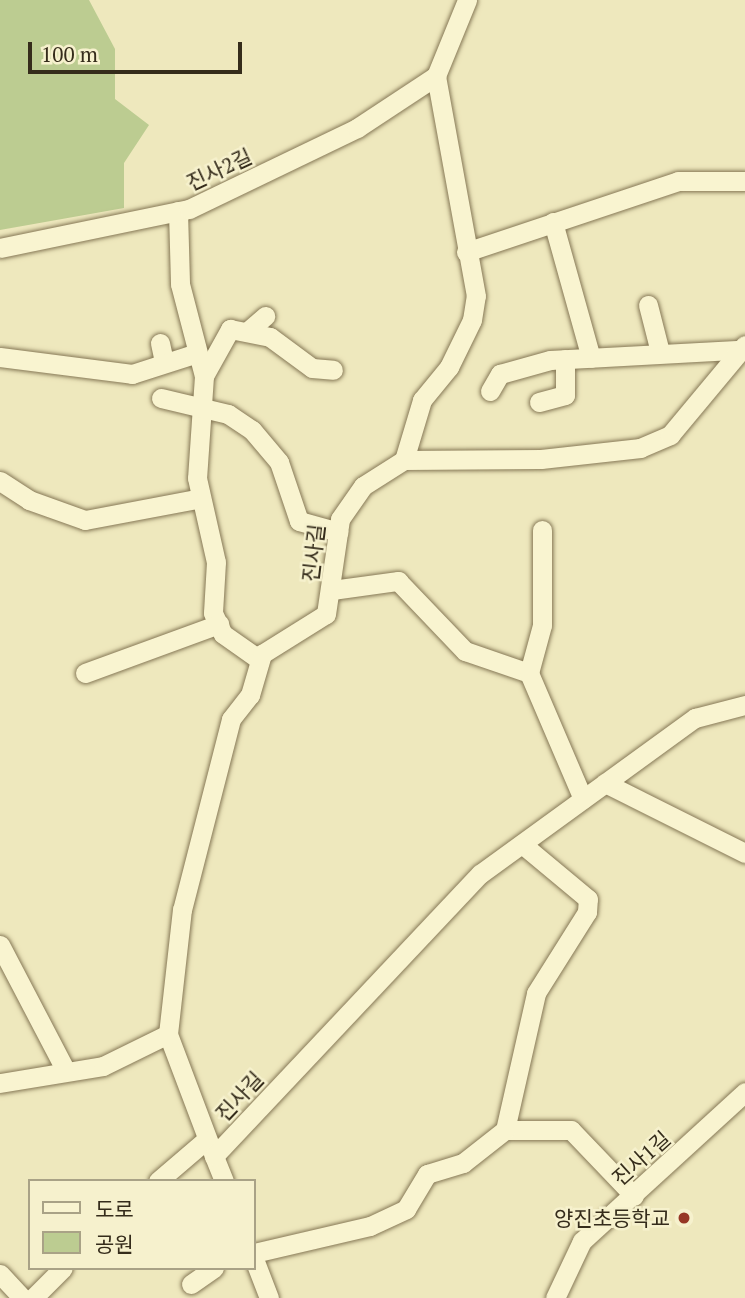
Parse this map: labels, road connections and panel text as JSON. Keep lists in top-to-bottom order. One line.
{"streets":{"street":["진사2길","진사길","진사1길"]},"places":["양진초등학교"],"legend":["도로","공원"],"scale_bar":"100 m"}
